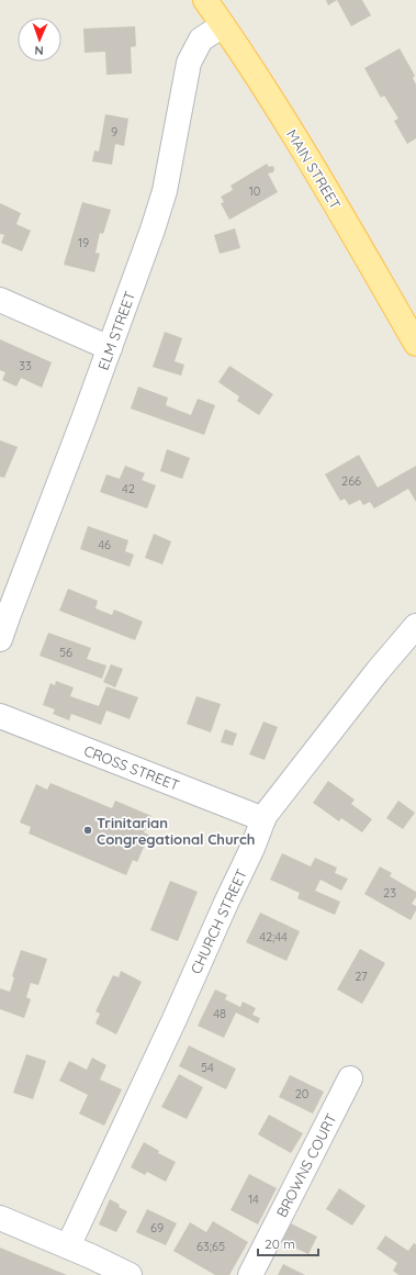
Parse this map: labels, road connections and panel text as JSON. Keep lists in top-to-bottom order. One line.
{"streets":{"main road":["MAIN STREET"],"street":["ELM STREET","CROSS STREET","CHURCH STREET","BROWNS COURT"]},"crossings":[["MAIN STREET","ELM STREET"],["CROSS STREET","CHURCH STREET"]],"places":["Trinitarian Congregational Church"],"house_numbers":["9","10","19","33","266","42","46","56","23","42;44","27","48","54","20","14","69","63;65"],"scale_bar":"20 m","north":"bottom"}
